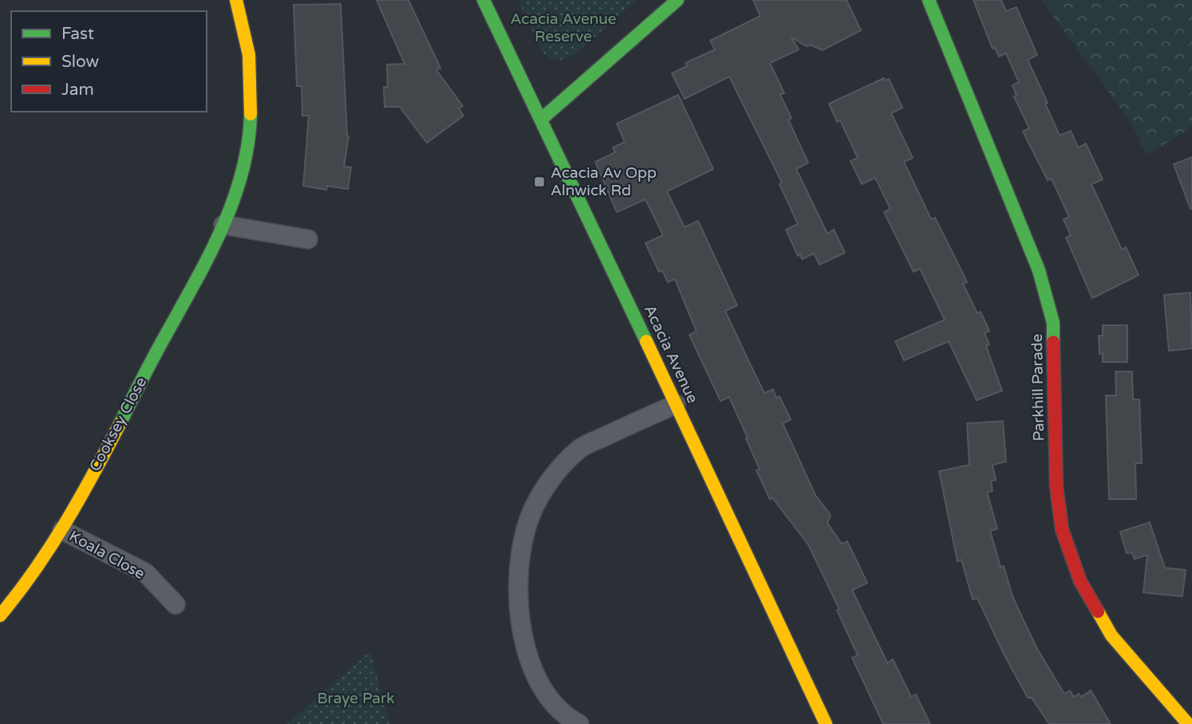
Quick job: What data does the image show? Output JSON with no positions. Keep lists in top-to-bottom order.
{
  "streets": {
    "street": [
      "Acacia Avenue",
      "Parkhill Parade",
      "Cooksey Close",
      "Koala Close"
    ]
  },
  "crossings": [
    ["Cooksey Close", "Koala Close"]
  ],
  "parks": ["Acacia Avenue Reserve", "Braye Park"],
  "places": {
    "transit": ["Acacia Av Opp Alnwick Rd"]
  },
  "legend": ["Fast", "Slow", "Jam"]
}
